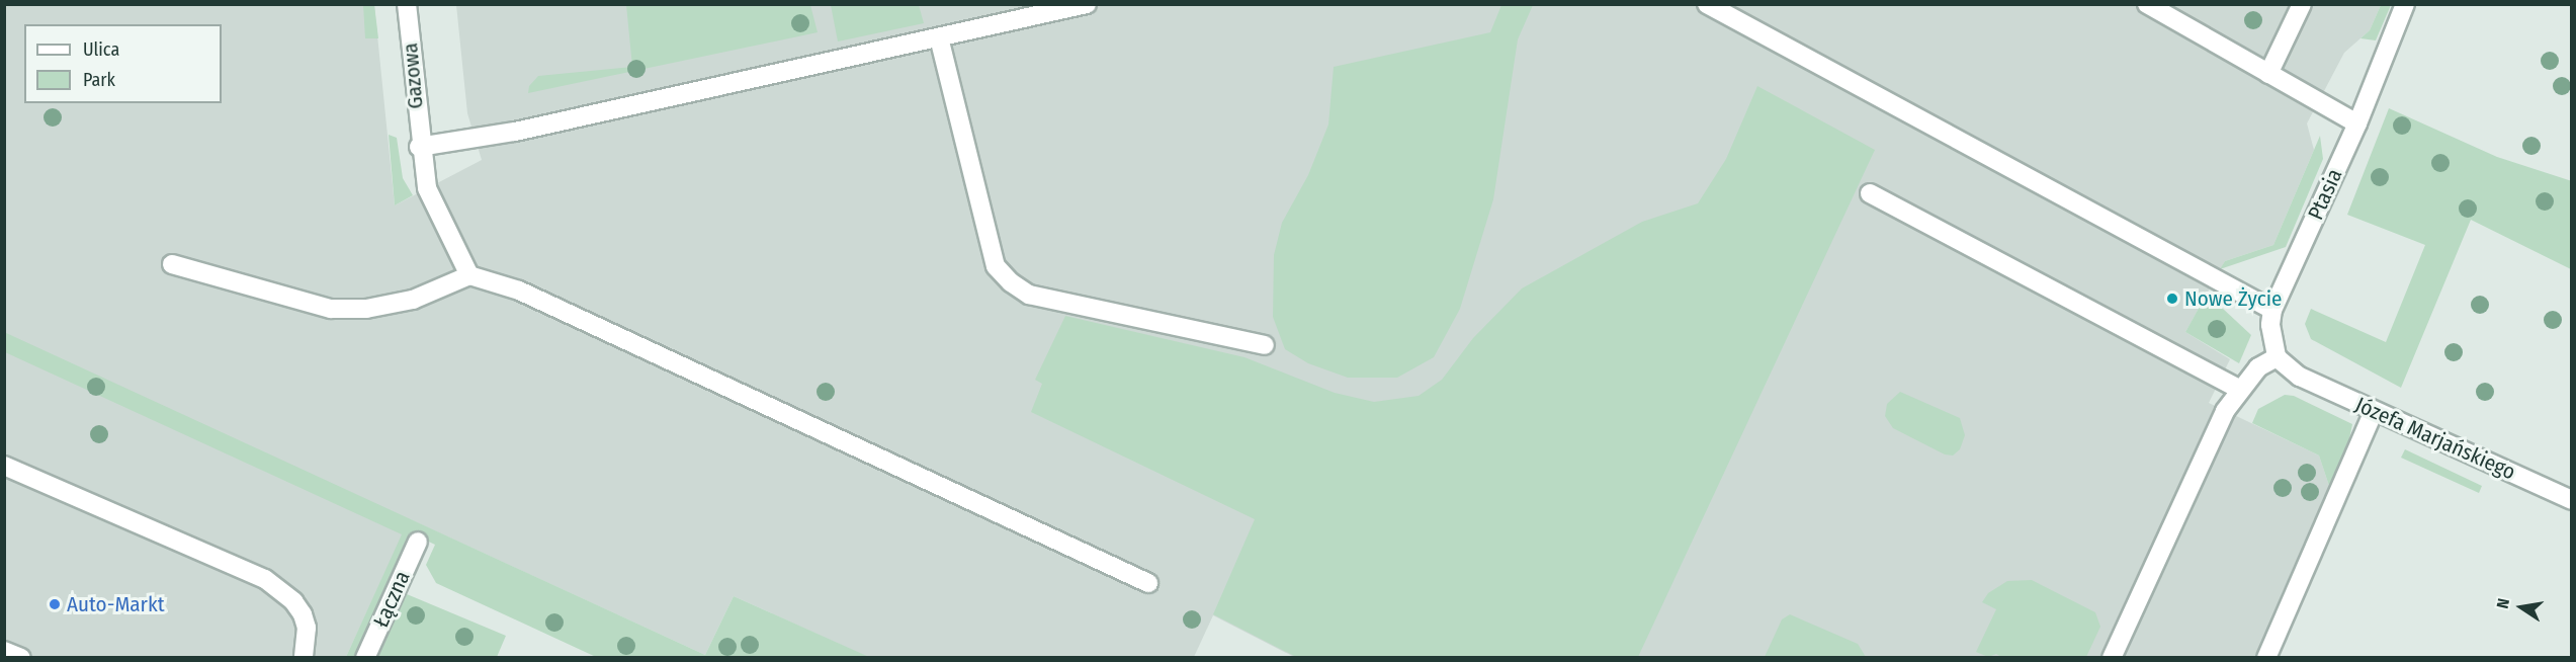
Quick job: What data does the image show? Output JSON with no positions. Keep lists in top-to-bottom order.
{
  "streets": {
    "street": [
      "Gazowa",
      "Ptasia",
      "Józefa Marjańskiego",
      "Łączna"
    ]
  },
  "crossings": [
    ["Ptasia", "Józefa Marjańskiego"]
  ],
  "places": ["Nowe Życie", "Auto-Markt"],
  "legend": ["Ulica", "Park"],
  "north": "left"
}
